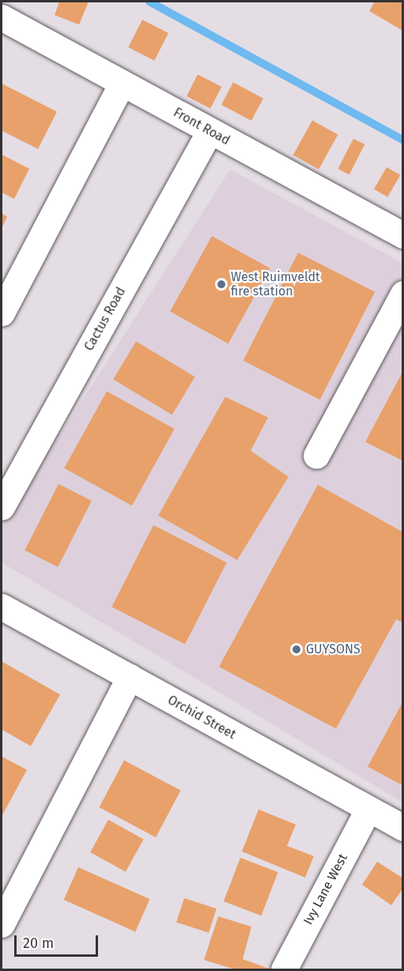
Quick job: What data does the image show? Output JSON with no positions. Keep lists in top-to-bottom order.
{
  "streets": {
    "street": [
      "Front Road",
      "Cactus Road",
      "Orchid Street",
      "Ivy Lane West"
    ]
  },
  "crossings": [
    ["Front Road", "Cactus Road"],
    ["Orchid Street", "Ivy Lane West"]
  ],
  "places": ["West Ruimveldt fire station", "GUYSONS"],
  "scale_bar": "20 m"
}
